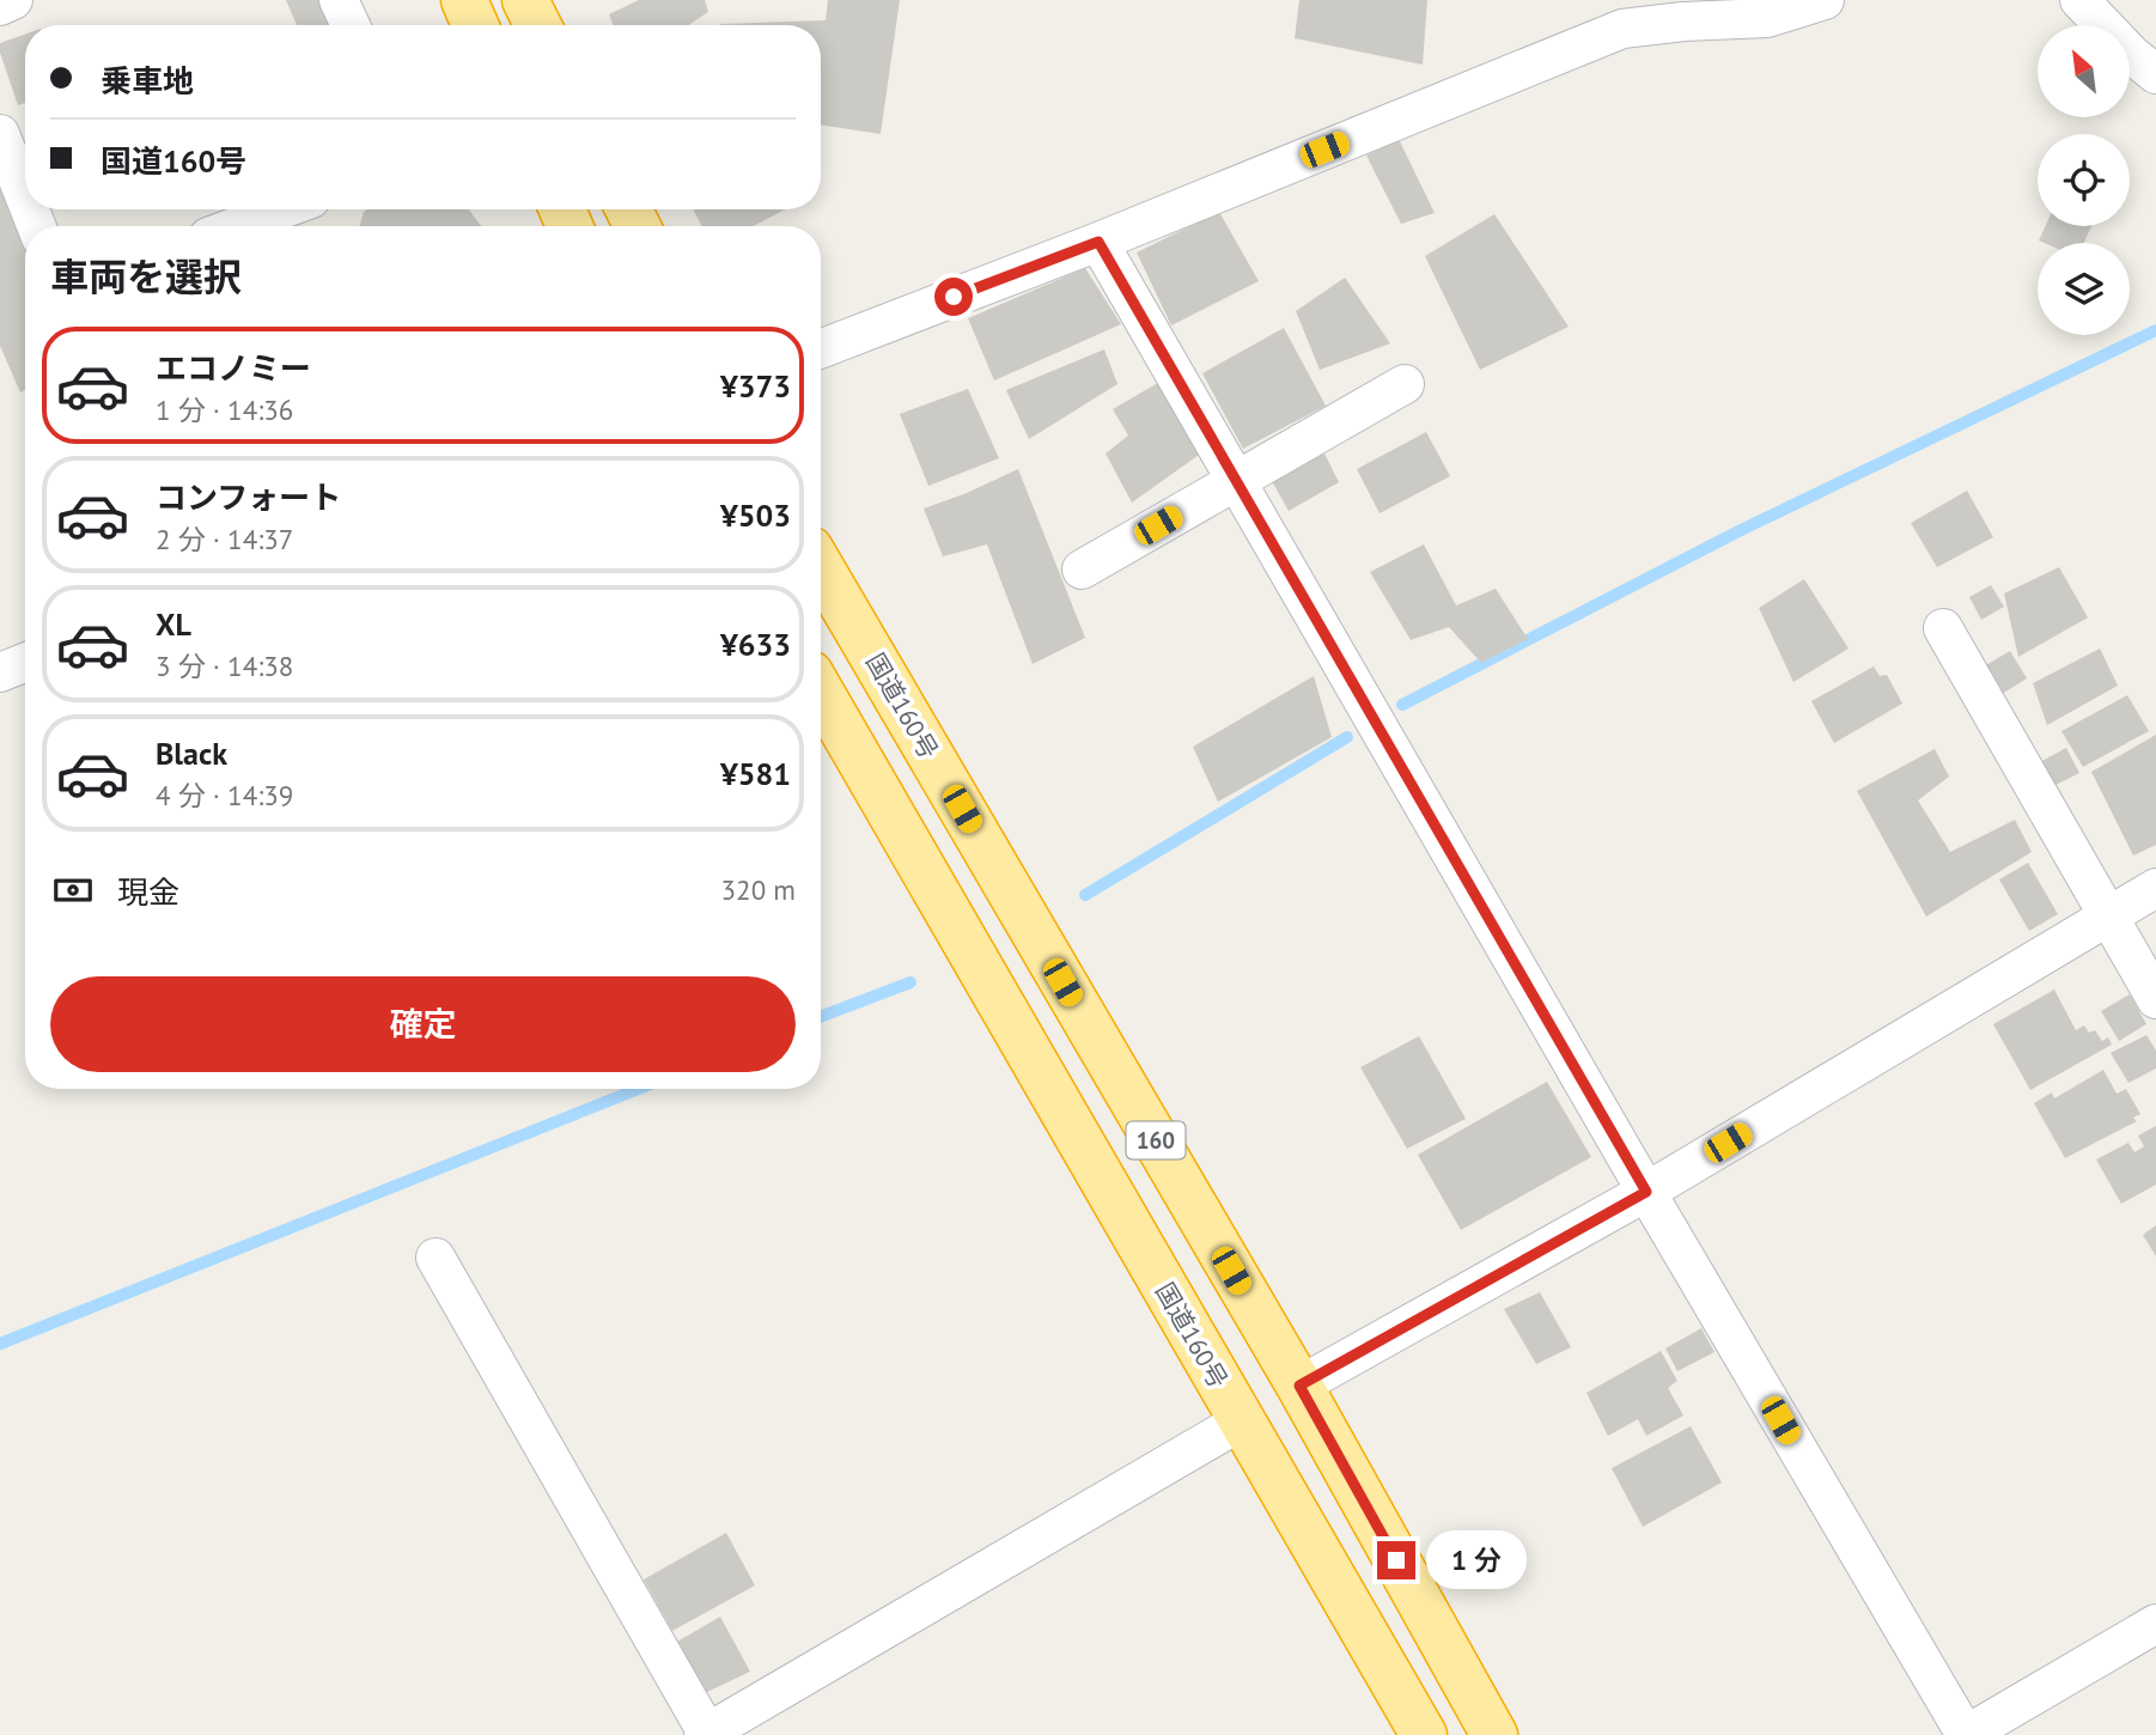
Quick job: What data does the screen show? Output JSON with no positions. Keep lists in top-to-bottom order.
{
  "streets": {
    "highway": ["国道160号", "160"]
  },
  "north": "top left",
  "page": {
    "banner": ["乗車地", "国道160号"],
    "heading": "車両を選択",
    "list": [
      {
        "name": "エコノミー",
        "note": "1 分 · 14:36",
        "value": "¥373"
      },
      {
        "name": "コンフォート",
        "note": "2 分 · 14:37",
        "value": "¥503"
      },
      {
        "name": "XL",
        "note": "3 分 · 14:38",
        "value": "¥633"
      },
      {
        "name": "Black",
        "note": "4 分 · 14:39",
        "value": "¥581"
      }
    ],
    "pay": ["現金", "320 m"],
    "buttons": "確定",
    "bubble": "1 分"
  }
}
